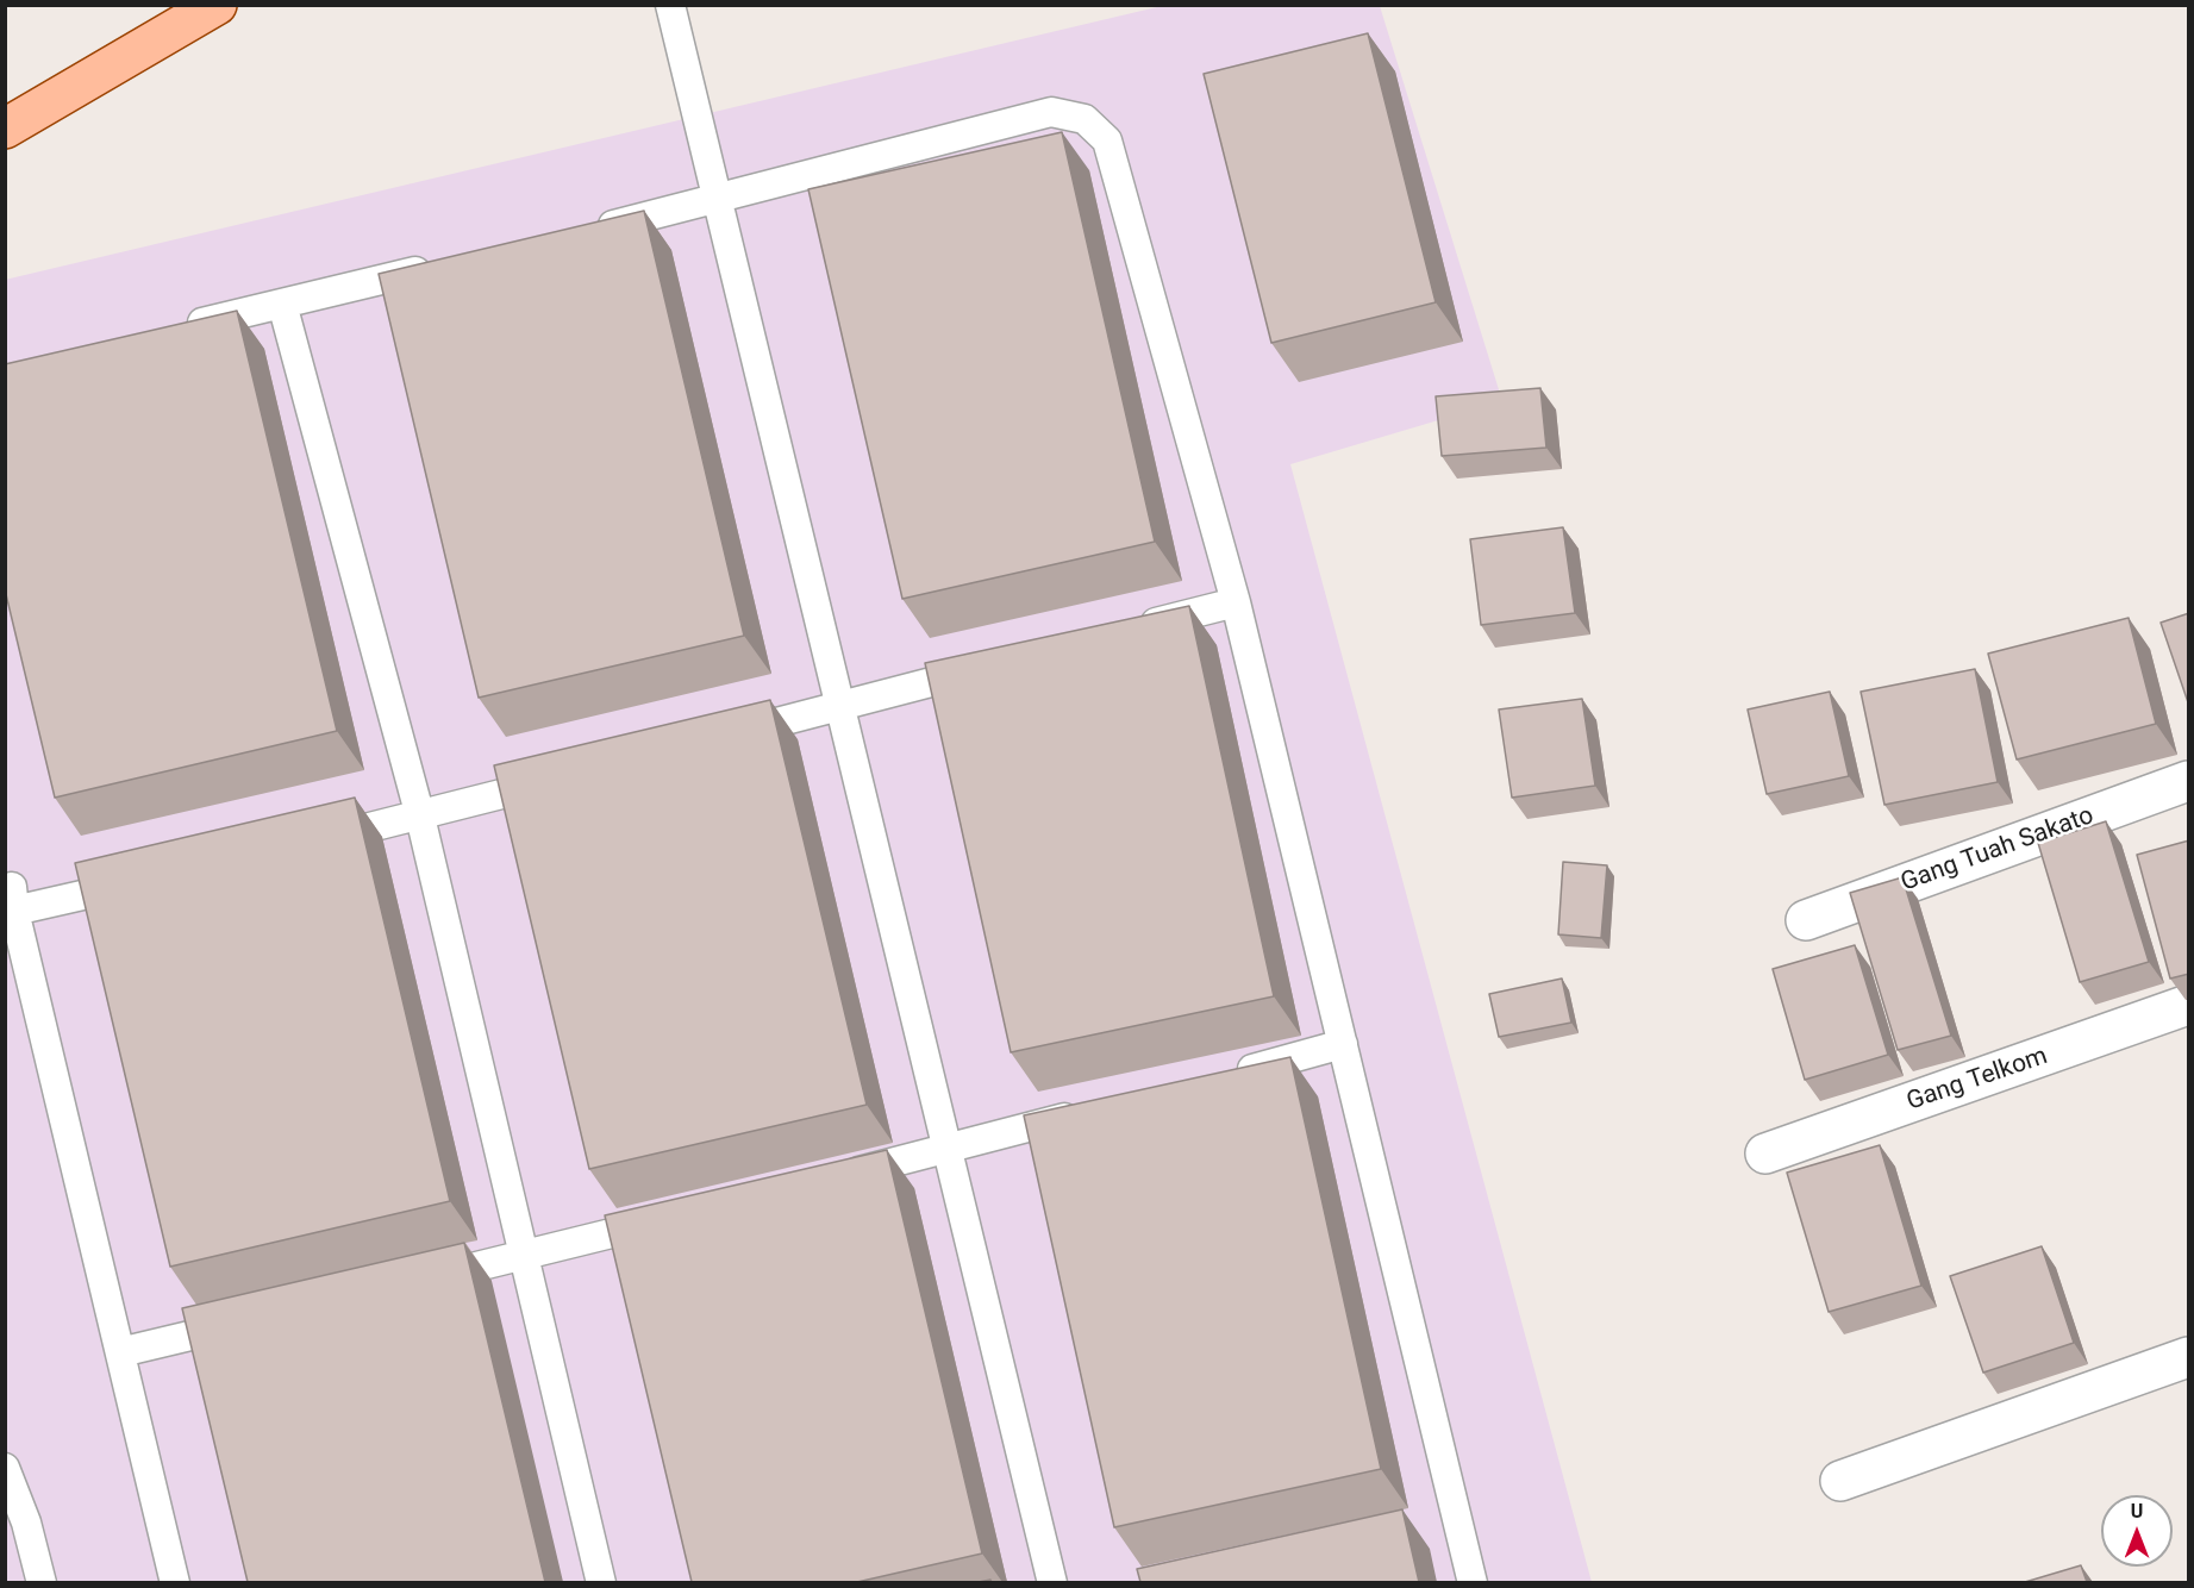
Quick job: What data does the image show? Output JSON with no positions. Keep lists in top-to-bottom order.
{
  "streets": {
    "street": ["Gang Tuah Sakato", "Gang Telkom"]
  },
  "north": "top"
}
